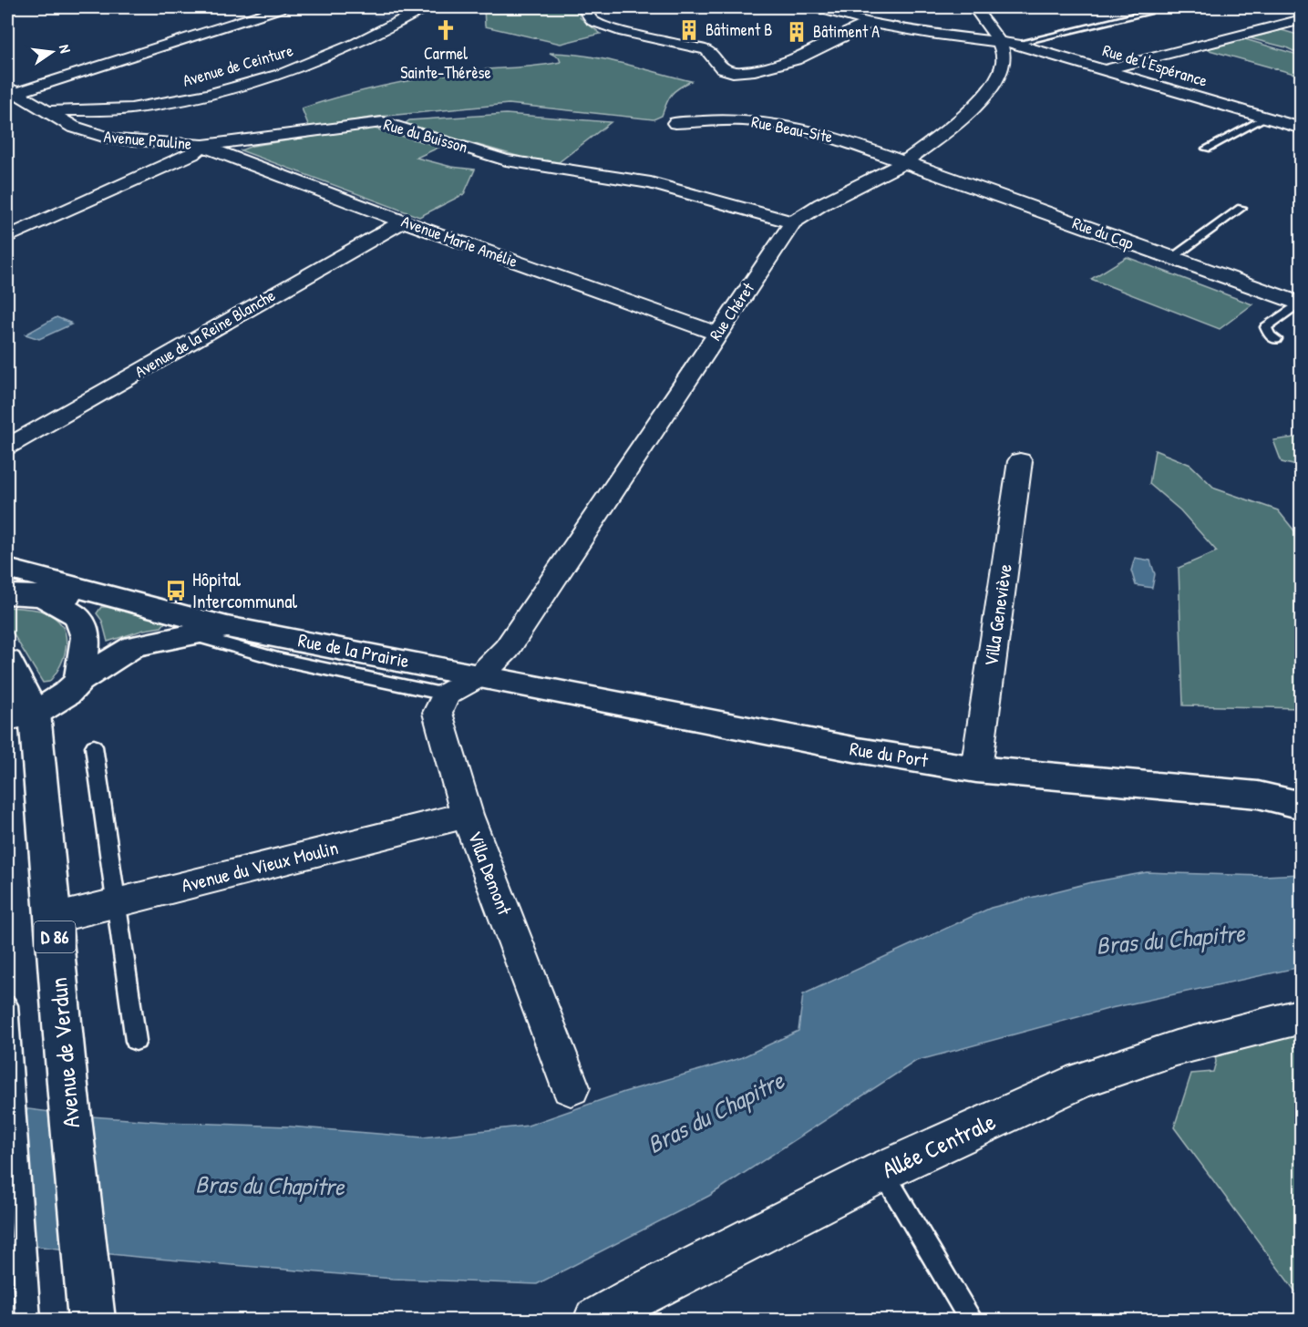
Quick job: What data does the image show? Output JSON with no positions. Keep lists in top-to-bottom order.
{
  "streets": {
    "street": [
      "Avenue de Ceinture",
      "Rue de l'Espérance",
      "Rue Beau-Site",
      "Rue du Buisson",
      "Avenue Pauline",
      "Rue du Cap",
      "Avenue Marie Amélie",
      "Rue Chéret",
      "Avenue de la Reine Blanche",
      "Villa Geneviève",
      "Rue de la Prairie",
      "Rue du Port",
      "Avenue du Vieux Moulin",
      "Villa Demont",
      "D 86",
      "Avenue de Verdun",
      "Allée Centrale"
    ]
  },
  "crossings": [
    ["Avenue de Ceinture", "Avenue Pauline"],
    ["Rue de l'Espérance", "Rue Chéret"],
    ["Rue Beau-Site", "Rue du Cap"],
    ["Rue Beau-Site", "Rue Chéret"],
    ["Rue du Buisson", "Avenue Pauline"],
    ["Rue du Buisson", "Avenue Marie Amélie"],
    ["Rue du Buisson", "Rue Chéret"],
    ["Avenue Pauline", "Avenue Marie Amélie"],
    ["Rue du Cap", "Rue Chéret"],
    ["Avenue Marie Amélie", "Rue Chéret"],
    ["Avenue Marie Amélie", "Avenue de la Reine Blanche"],
    ["Rue Chéret", "Rue de la Prairie"],
    ["Rue Chéret", "Rue du Port"],
    ["Villa Geneviève", "Rue du Port"],
    ["Rue de la Prairie", "Rue du Port"],
    ["Avenue du Vieux Moulin", "Villa Demont"],
    ["Avenue du Vieux Moulin", "Avenue de Verdun"]
  ],
  "water": ["Bras du Chapitre"],
  "places": {
    "church": ["Carmel Sainte-Thérèse"],
    "building": ["Bâtiment B", "Bâtiment A"],
    "bus stop": ["Hôpital Intercommunal"]
  },
  "north": "right"
}
